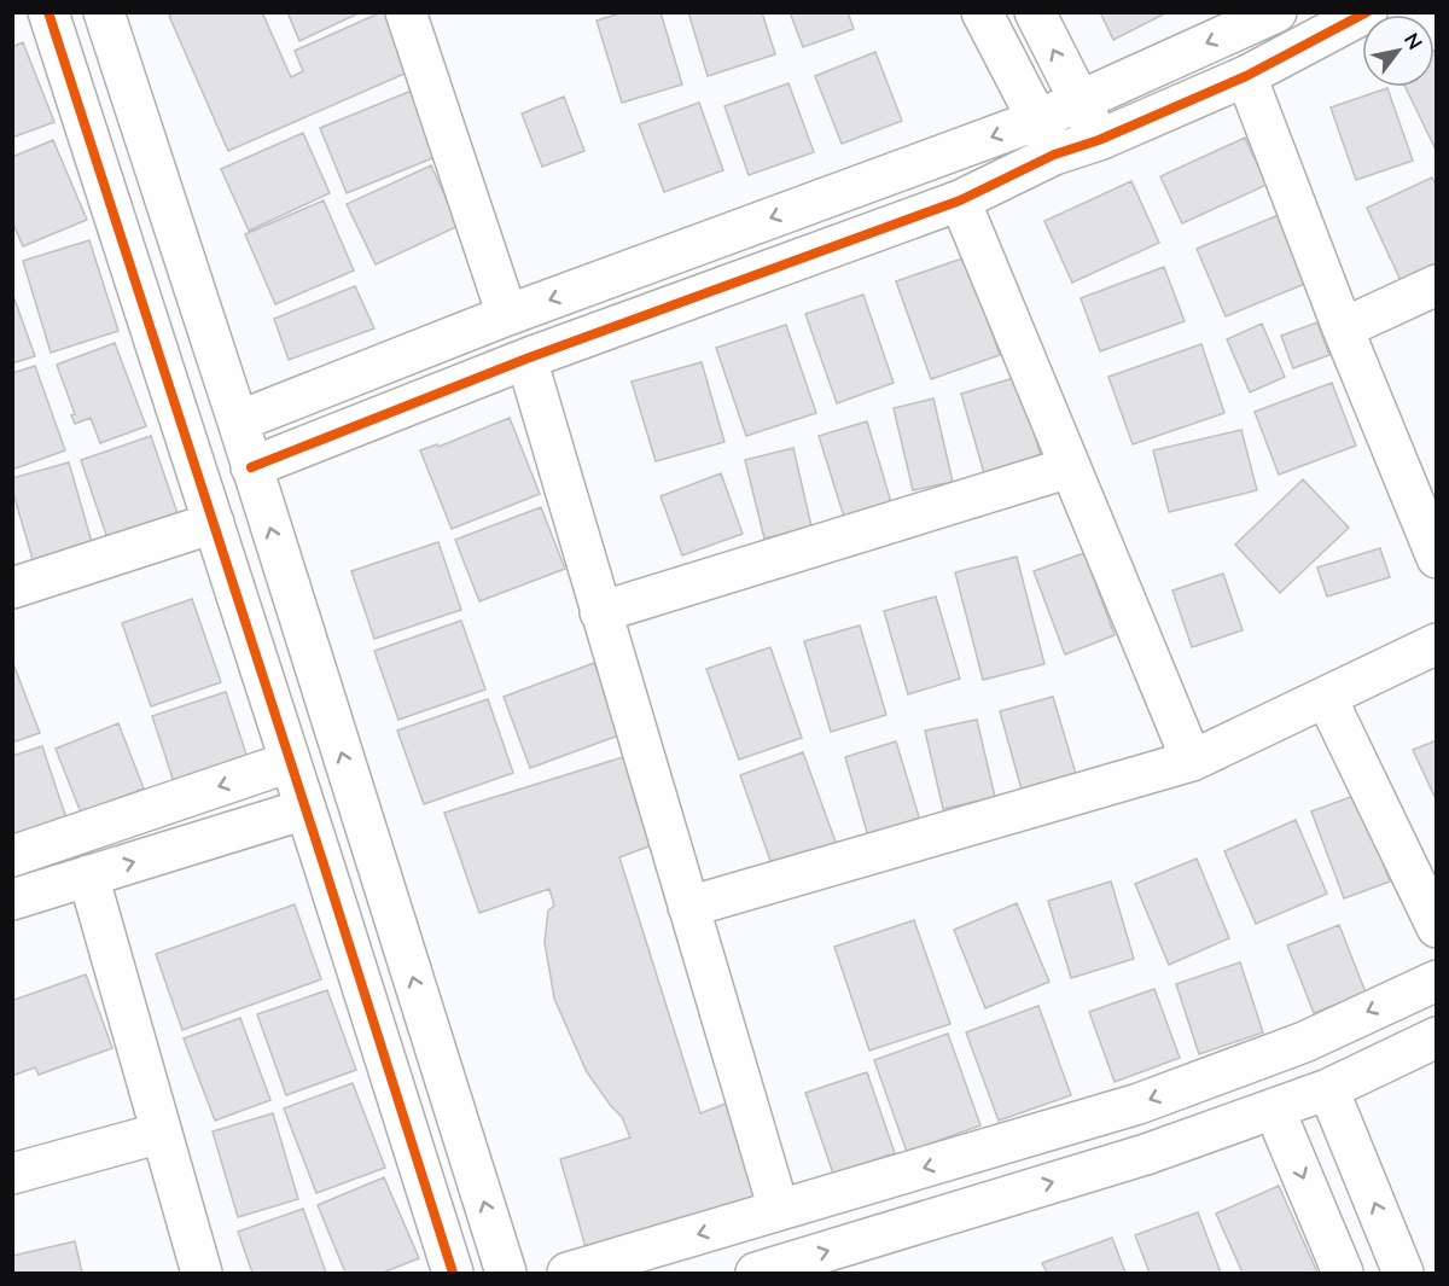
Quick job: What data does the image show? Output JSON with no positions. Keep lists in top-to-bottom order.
{
  "north": "top right"
}
